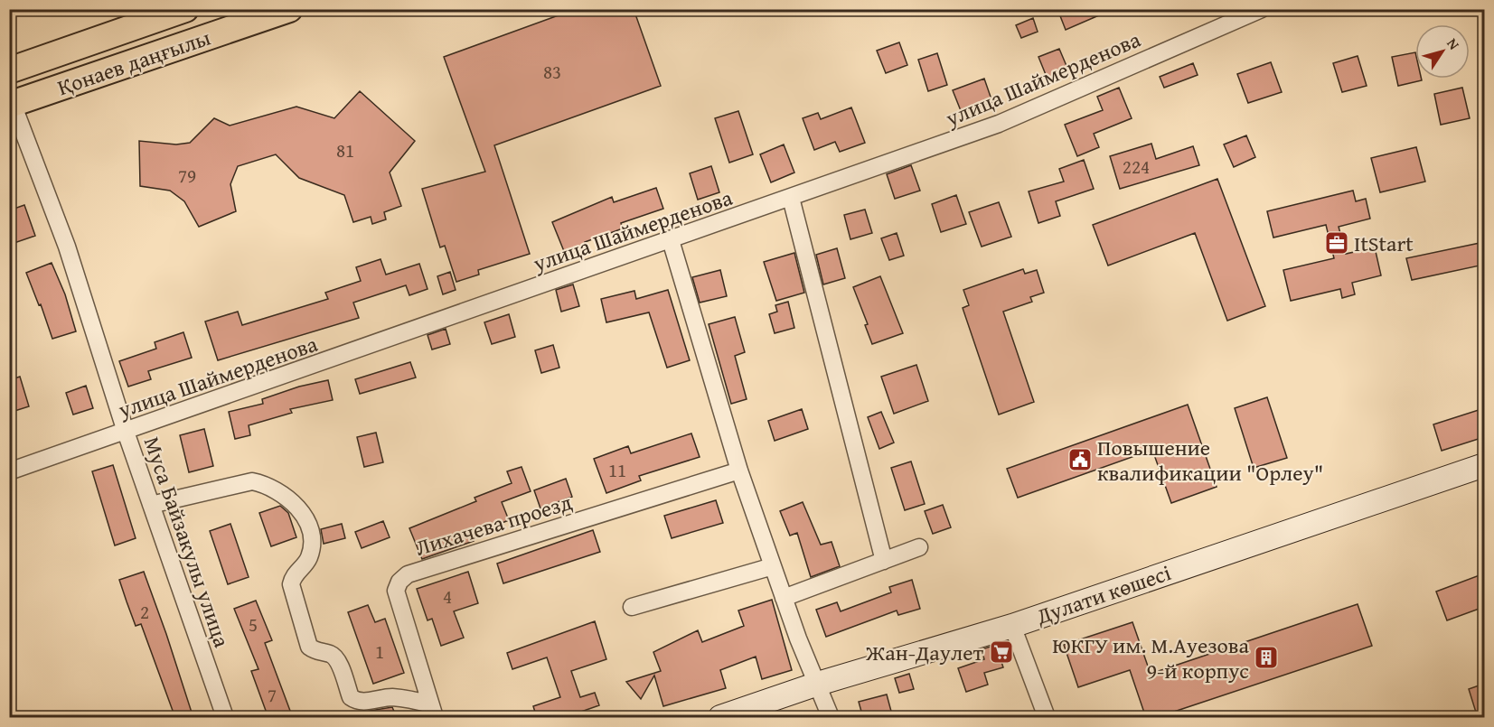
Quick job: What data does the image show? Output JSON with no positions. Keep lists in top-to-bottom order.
{
  "streets": {
    "main road": ["Қонаев даңғылы", "Дулати көшесі"],
    "street": ["улица Шаймерденова", "Лихачева проезд", "Муса Байзакулы улица"]
  },
  "crossings": [
    ["Қонаев даңғылы", "Муса Байзакулы улица"],
    ["улица Шаймерденова", "Муса Байзакулы улица"]
  ],
  "places": {
    "office": ["ItStart"],
    "public building": ["Повышение квалификации \"Орлеу\""],
    "supermarket": ["Жан-Даулет"],
    "building": ["ЮКГУ им. М.Ауезова 9-й корпус"]
  },
  "house_numbers": [
    "83",
    "81",
    "224",
    "79",
    "11",
    "4",
    "2",
    "5",
    "1",
    "7"
  ],
  "north": "top right"
}
